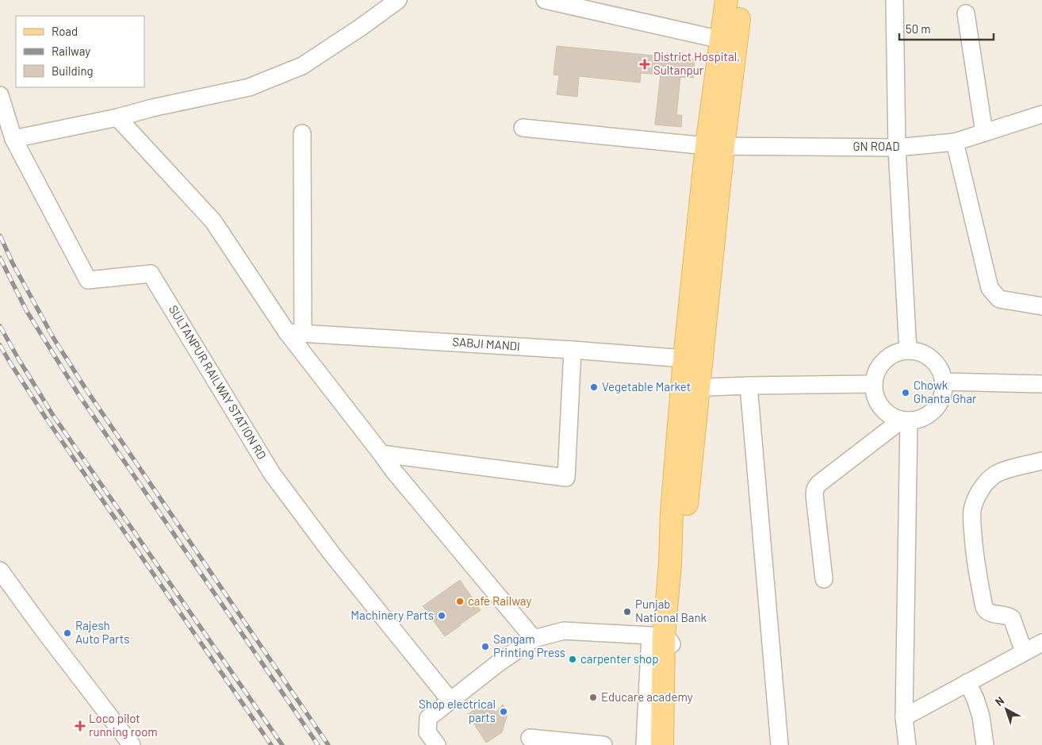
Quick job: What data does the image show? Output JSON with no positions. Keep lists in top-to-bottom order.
{
  "streets": {
    "street": ["GN ROAD", "SABJI MANDI", "SULTANPUR RAILWAY STATION RD"]
  },
  "places": {
    "health": ["District Hospital, Sultanpur", "Loco pilot running room"],
    "other": [
      "Vegetable Market",
      "Chowk Ghanta Ghar",
      "cafe Railway",
      "Punjab National Bank",
      "Machinery Parts",
      "Rajesh Auto Parts",
      "Sangam Printing Press",
      "carpenter shop",
      "Educare academy",
      "Shop electrical parts"
    ]
  },
  "legend": ["Road", "Railway", "Building"],
  "scale_bar": "50 m",
  "north": "top left"
}
